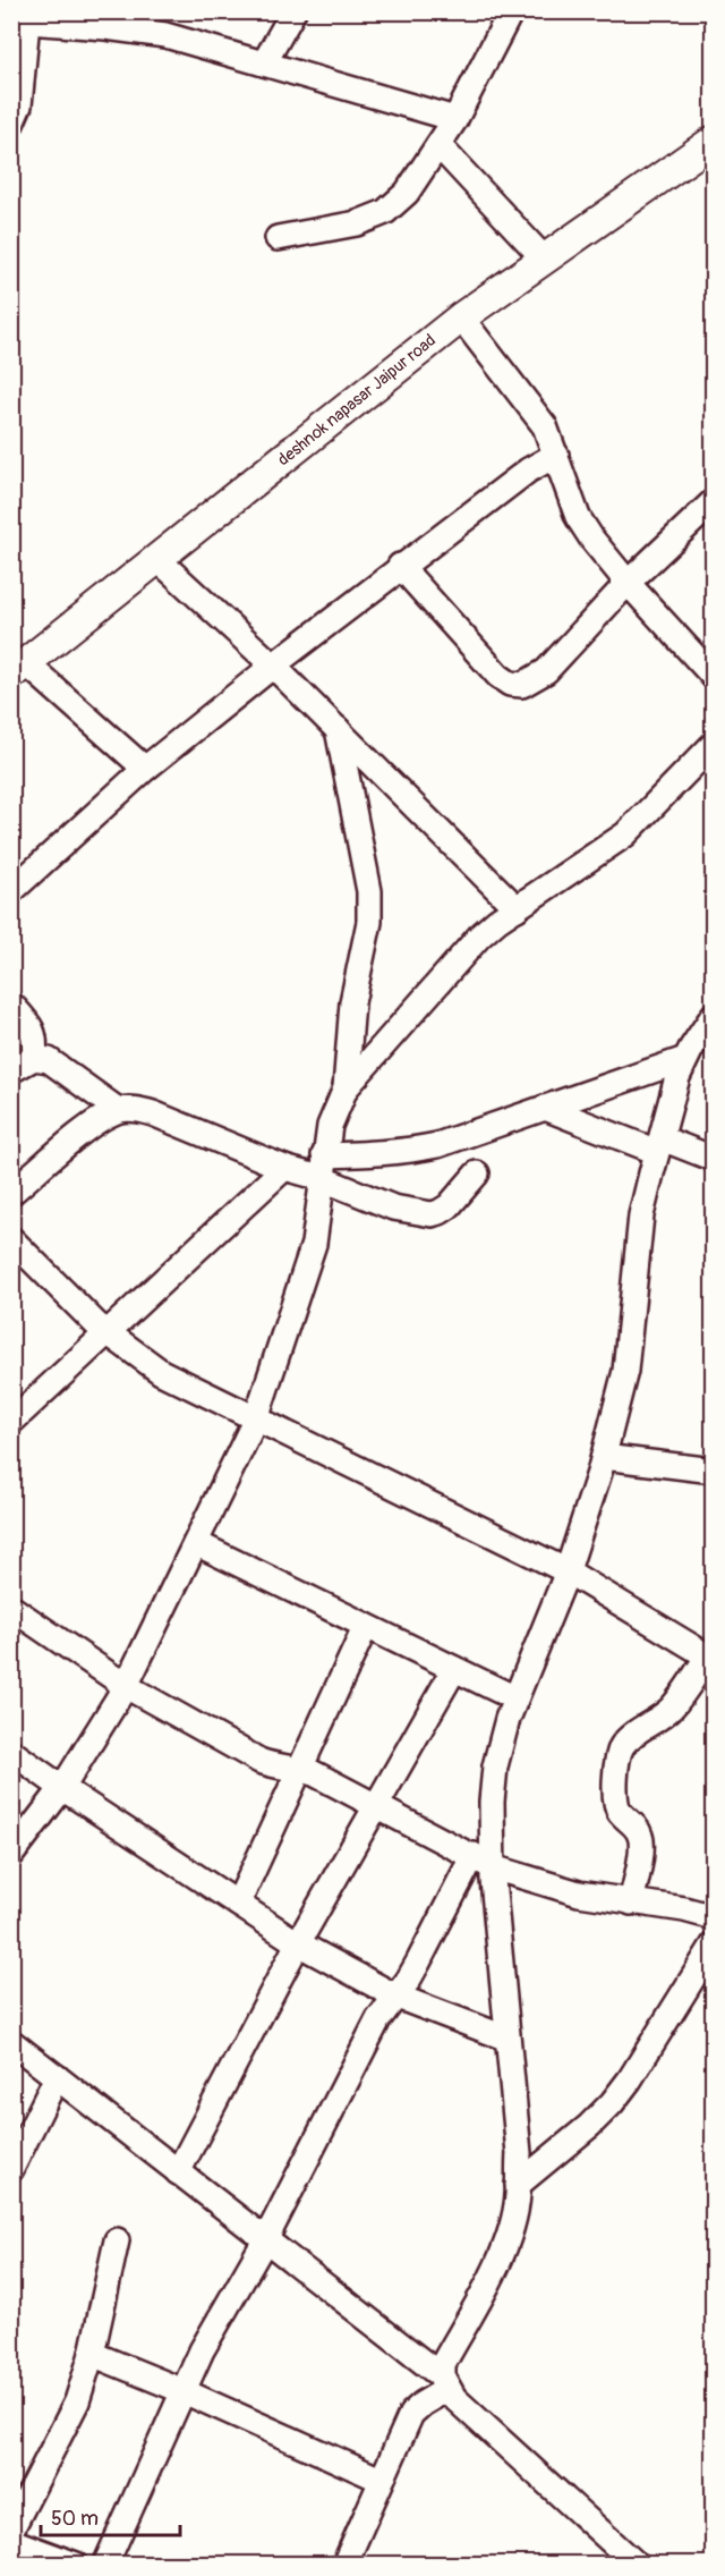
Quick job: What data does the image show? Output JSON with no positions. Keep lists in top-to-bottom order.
{
  "streets": {
    "main road": ["deshnok napasar Jaipur road"]
  },
  "scale_bar": "50 m"
}
